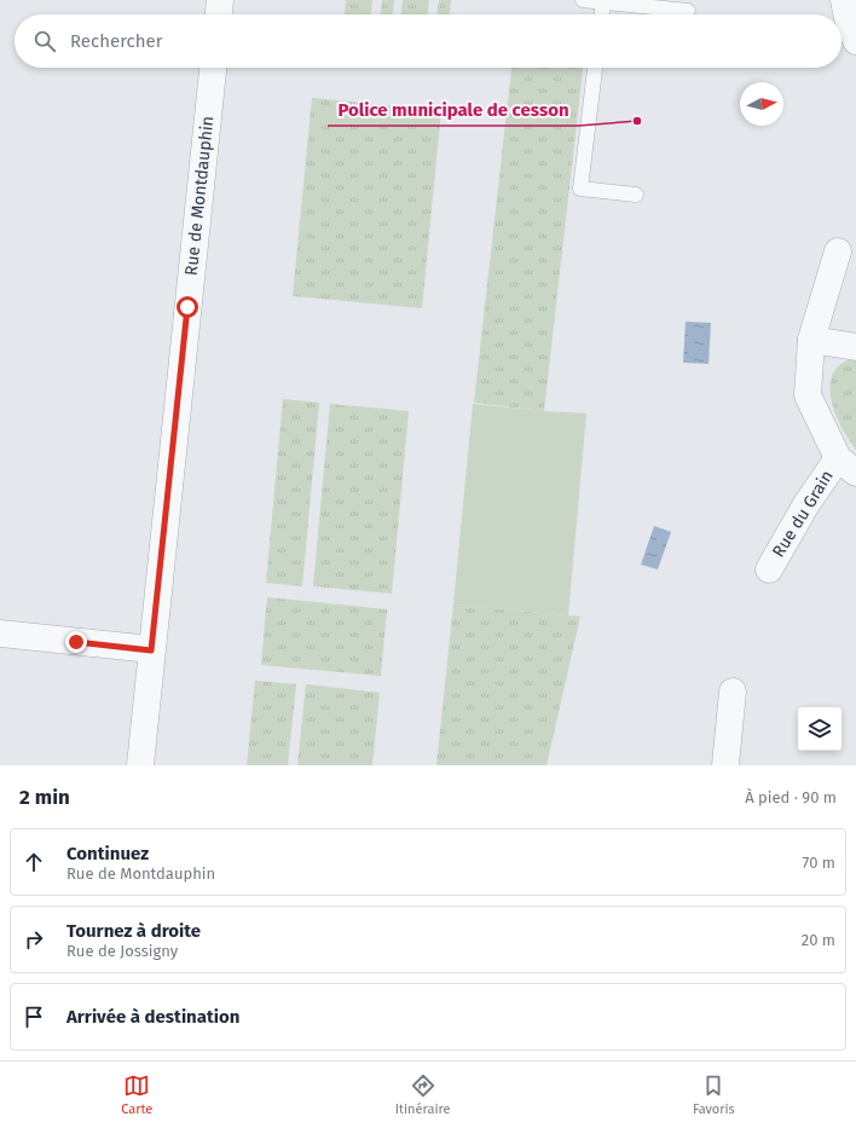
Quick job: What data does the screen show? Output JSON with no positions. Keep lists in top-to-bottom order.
{
  "streets": {
    "street": ["Rue de Montdauphin", "Rue du Grain"]
  },
  "places": ["Police municipale de cesson"],
  "north": "right",
  "page": {
    "search": "Rechercher",
    "heading": ["2 min", "À pied · 90 m"],
    "list": [
      ["Continuez", "Rue de Montdauphin", "70 m"],
      ["Tournez à droite", "Rue de Jossigny", "20 m"],
      "Arrivée à destination"
    ],
    "nav": ["Carte", "Itinéraire", "Favoris"]
  }
}
